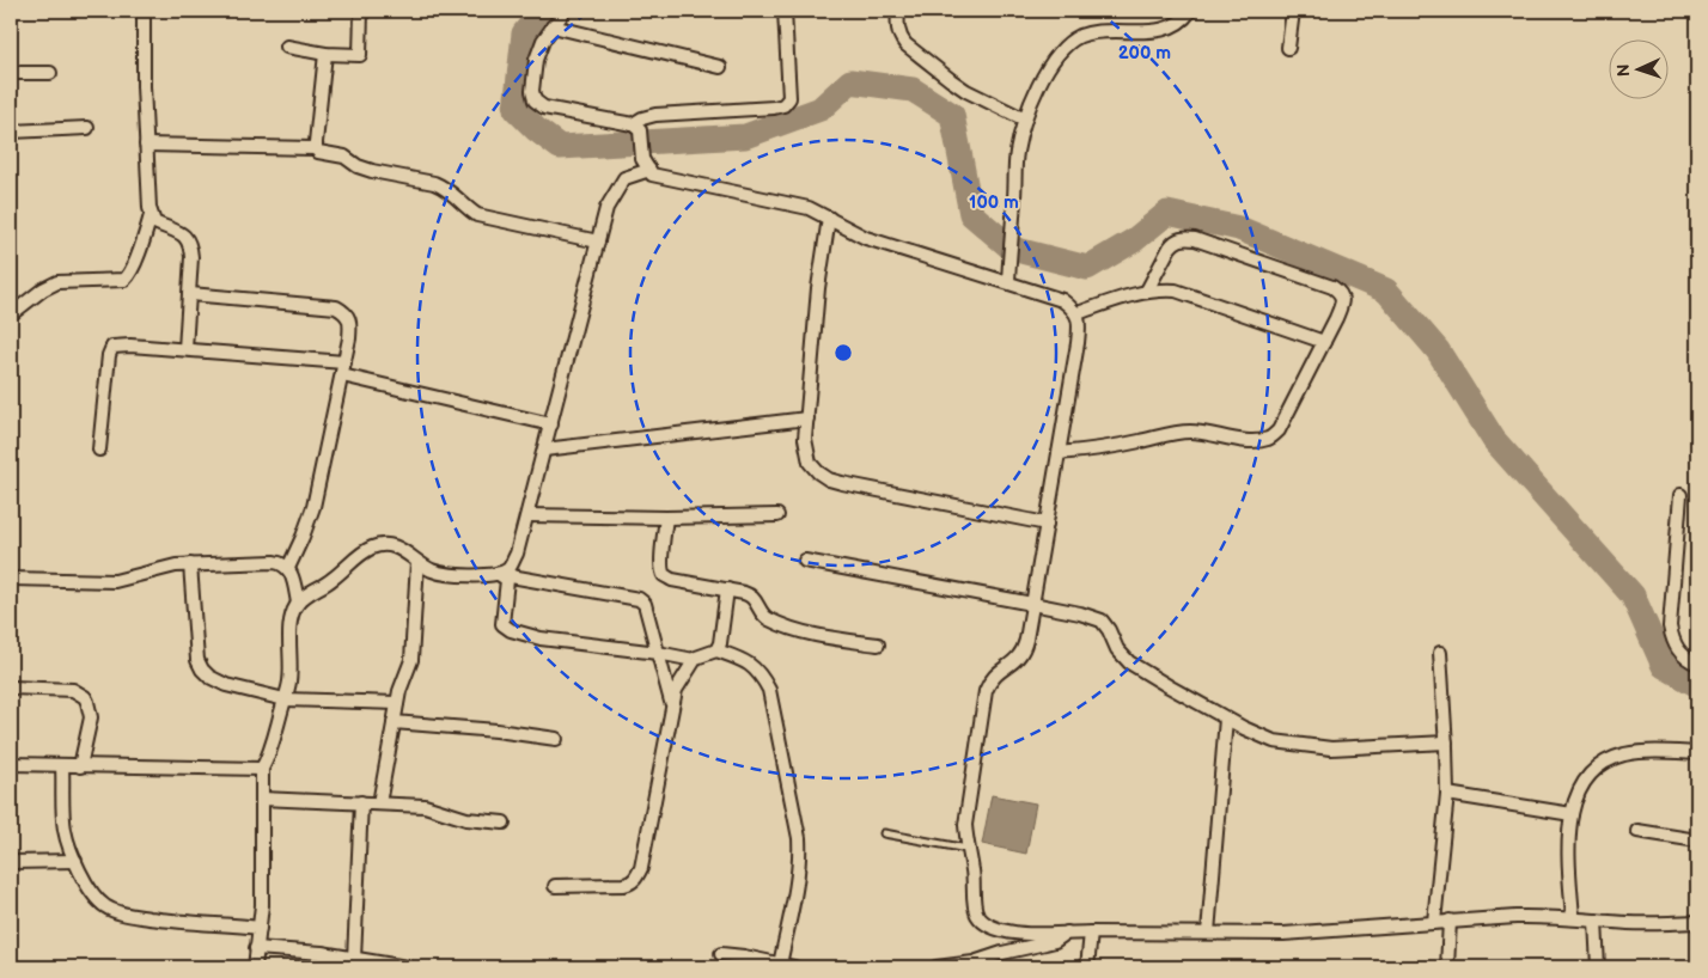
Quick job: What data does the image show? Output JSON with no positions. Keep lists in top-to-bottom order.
{
  "north": "left",
  "rings": ["200 m", "100 m"]
}
